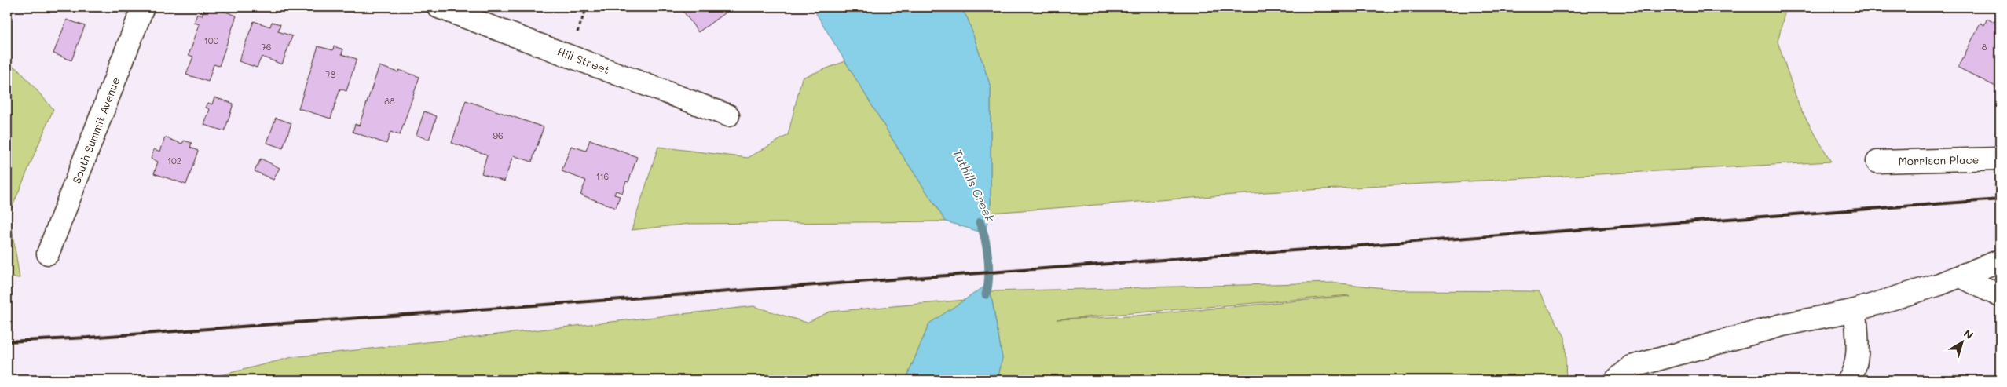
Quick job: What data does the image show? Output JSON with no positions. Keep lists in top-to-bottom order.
{
  "streets": {
    "street": ["Hill Street", "South Summit Avenue", "Morrison Place"]
  },
  "water": ["Tuthills Creek"],
  "house_numbers": [
    "100",
    "76",
    "8",
    "78",
    "88",
    "96",
    "102",
    "116"
  ],
  "north": "top right"
}
